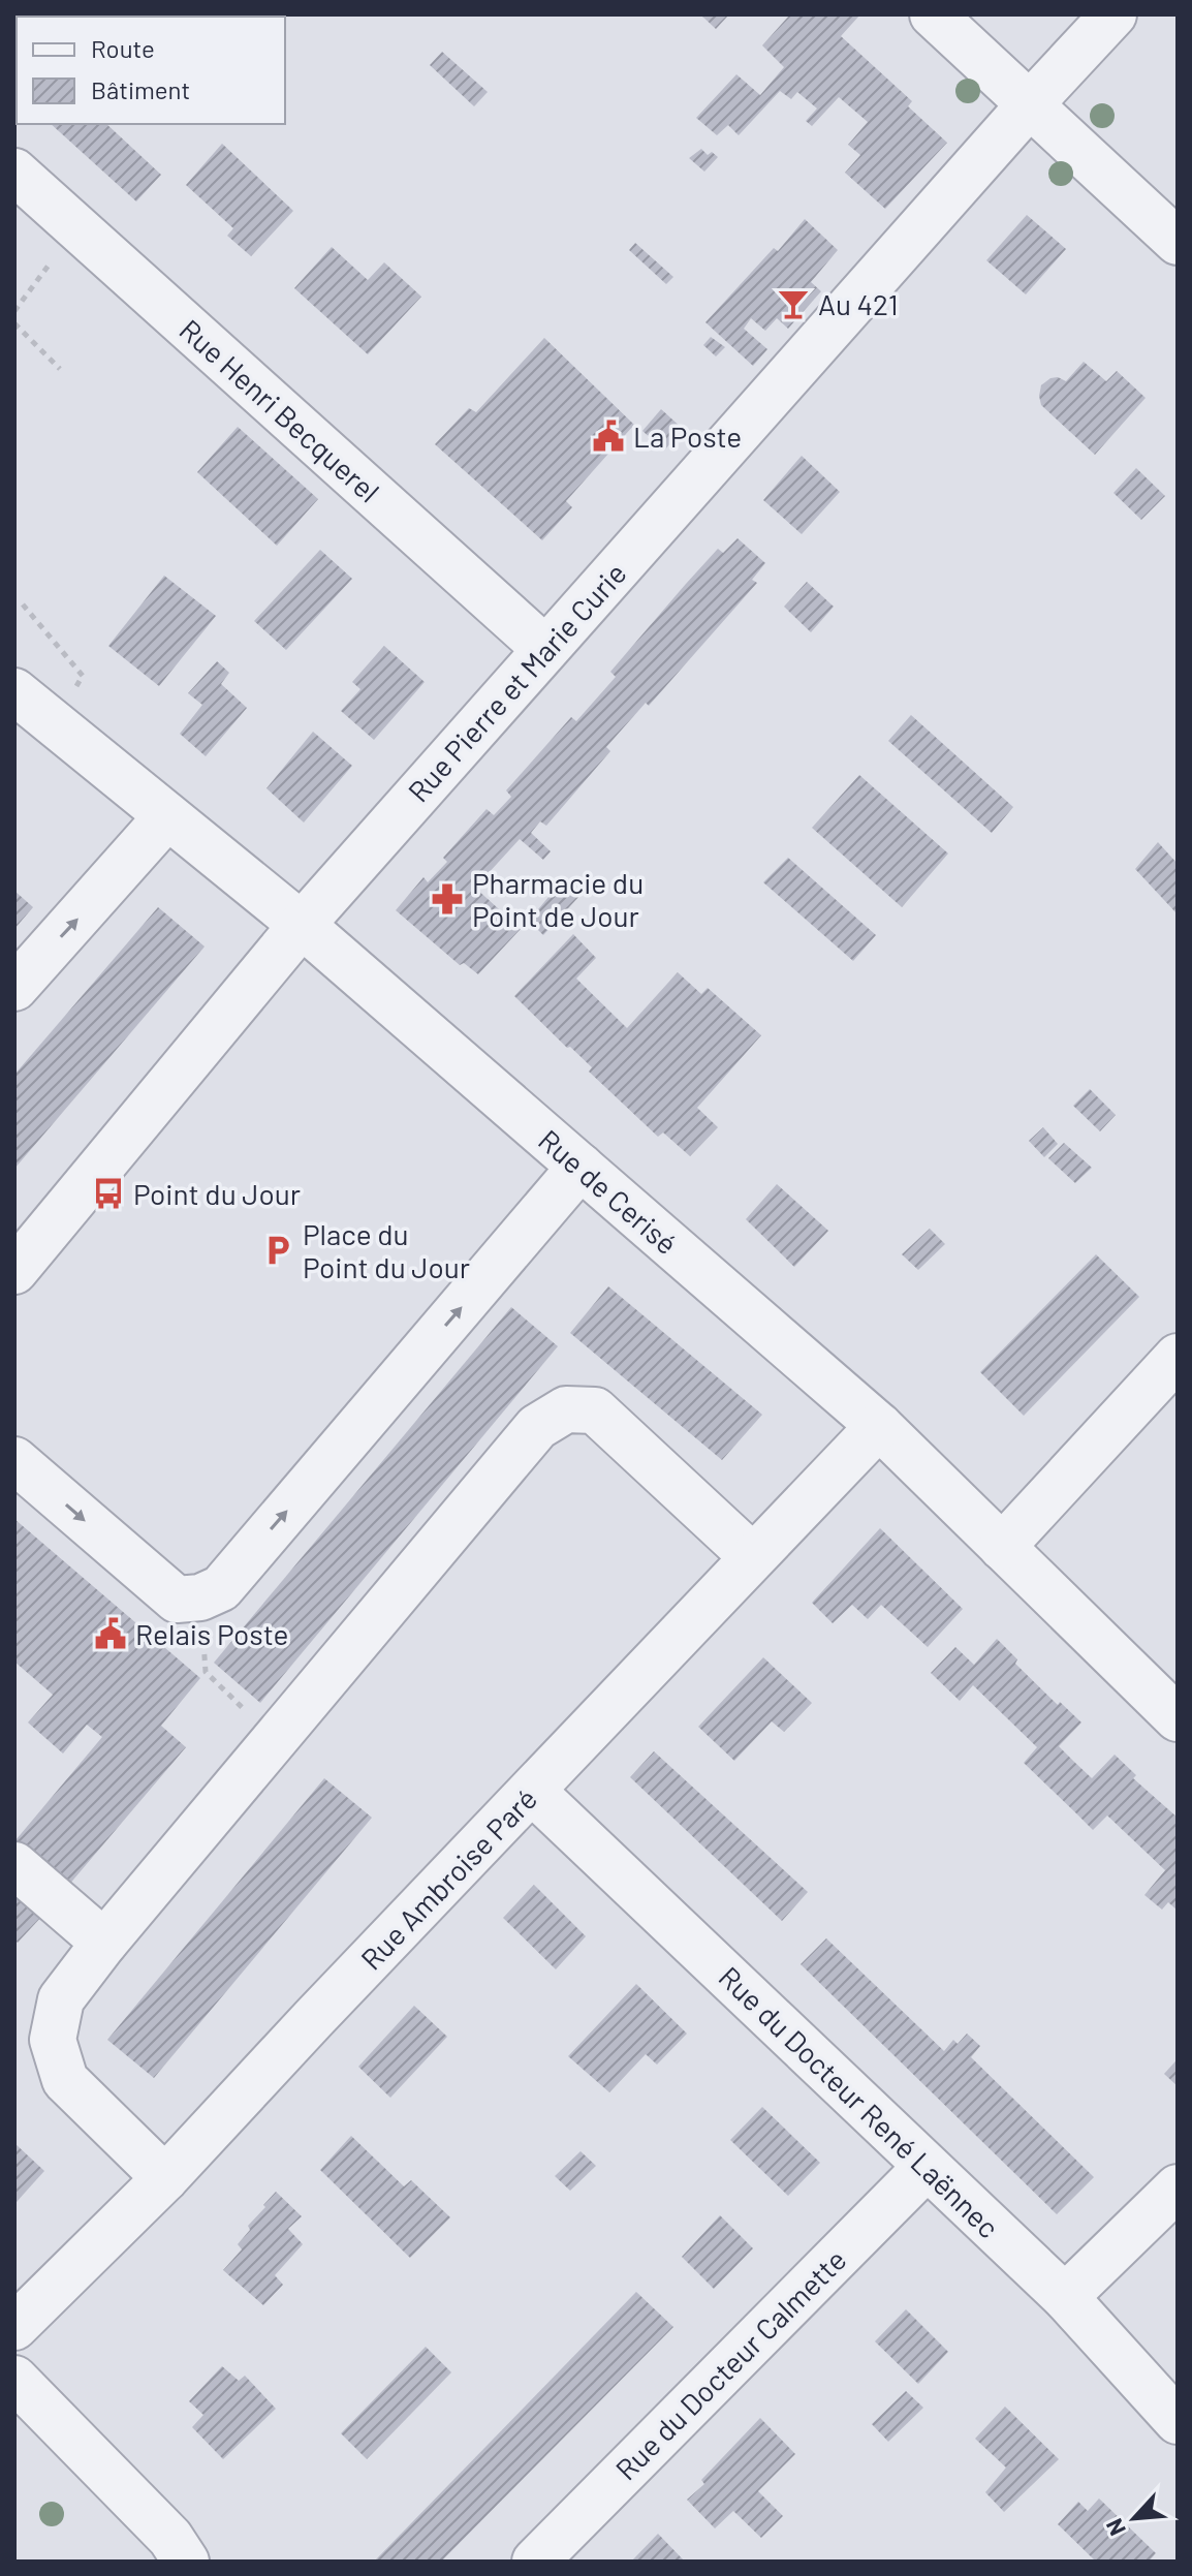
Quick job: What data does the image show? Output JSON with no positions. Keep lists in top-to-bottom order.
{
  "streets": {
    "street": [
      "Rue Henri Becquerel",
      "Rue Pierre et Marie Curie",
      "Rue de Cerisé",
      "Rue Ambroise Paré",
      "Rue du Docteur René Laënnec",
      "Rue du Docteur Calmette"
    ]
  },
  "crossings": [
    ["Rue Henri Becquerel", "Rue Pierre et Marie Curie"],
    ["Rue Pierre et Marie Curie", "Rue de Cerisé"],
    ["Rue de Cerisé", "Rue Ambroise Paré"],
    ["Rue Ambroise Paré", "Rue du Docteur René Laënnec"],
    ["Rue du Docteur René Laënnec", "Rue du Docteur Calmette"]
  ],
  "places": {
    "bar": ["Au 421"],
    "public building": ["La Poste", "Relais Poste"],
    "pharmacy": ["Pharmacie du Point de Jour"],
    "bus stop": ["Point du Jour"],
    "parking": ["Place du Point du Jour"]
  },
  "legend": ["Route", "Bâtiment"],
  "north": "bottom left"
}
